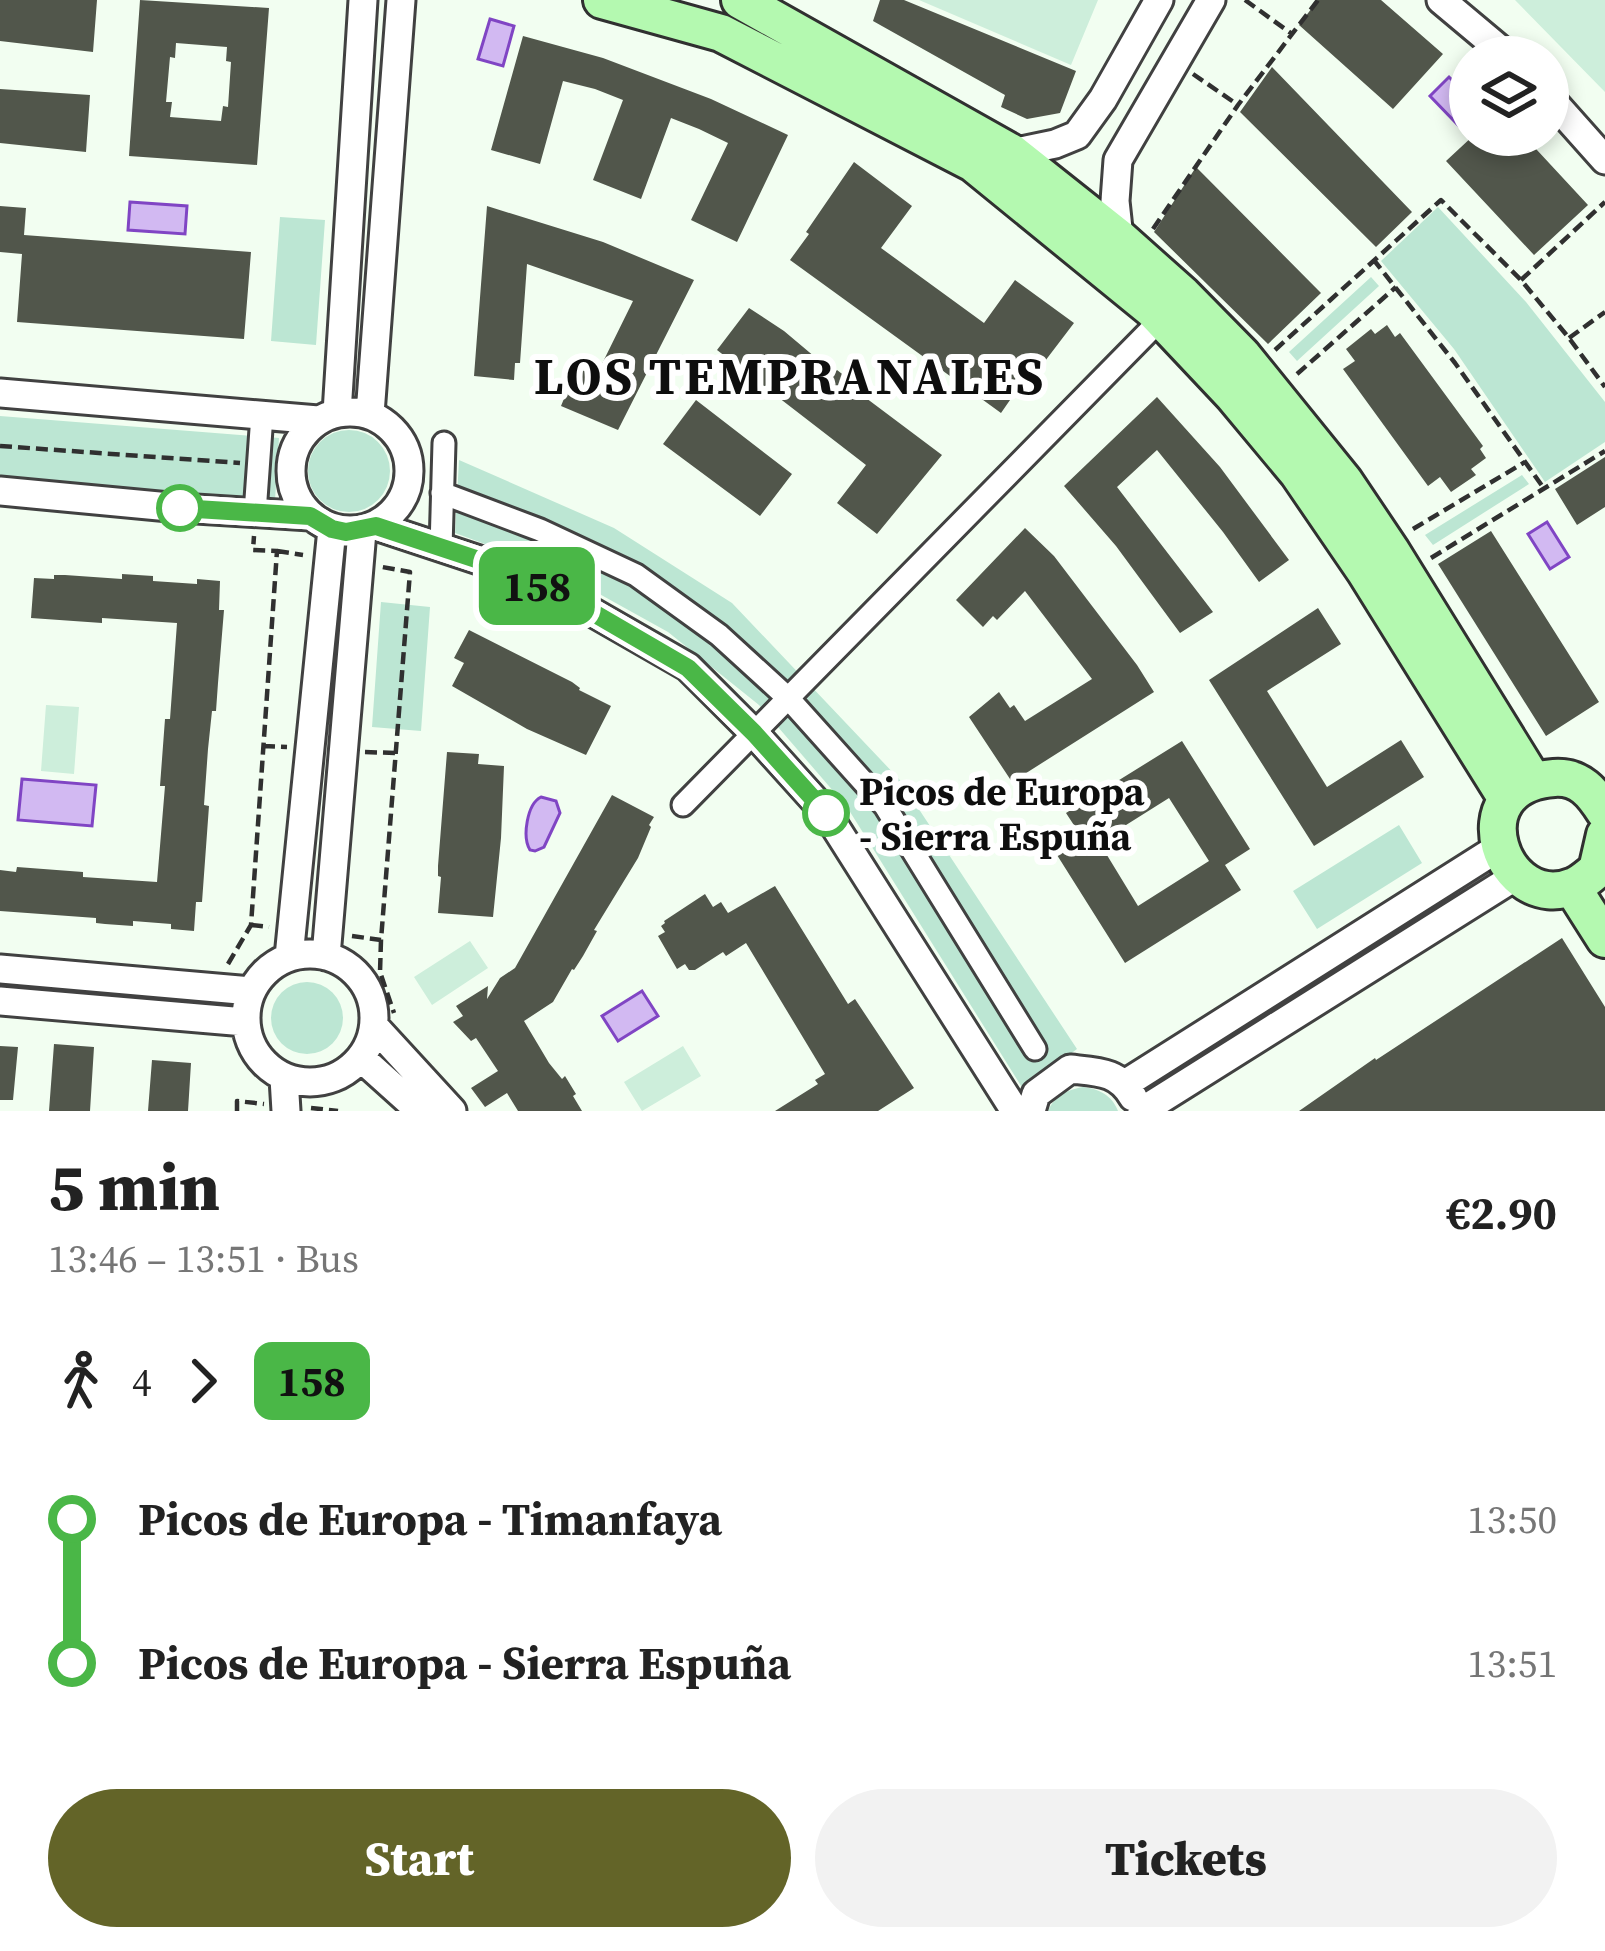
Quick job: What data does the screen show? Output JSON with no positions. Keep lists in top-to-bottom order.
{
  "districts": ["LOS TEMPRANALES"],
  "places": ["Picos de Europa - Sierra Espuña"],
  "lines": ["bus line 158"],
  "page": {
    "on_map": "158",
    "heading": ["5 min", "13:46 – 13:51 · Bus", "€2.90"],
    "legs": ["4", "158"],
    "list": [
      {
        "name": "Picos de Europa - Timanfaya",
        "value": "13:50"
      },
      {
        "name": "Picos de Europa - Sierra Espuña",
        "value": "13:51"
      }
    ],
    "buttons": ["Start", "Tickets"]
  }
}
